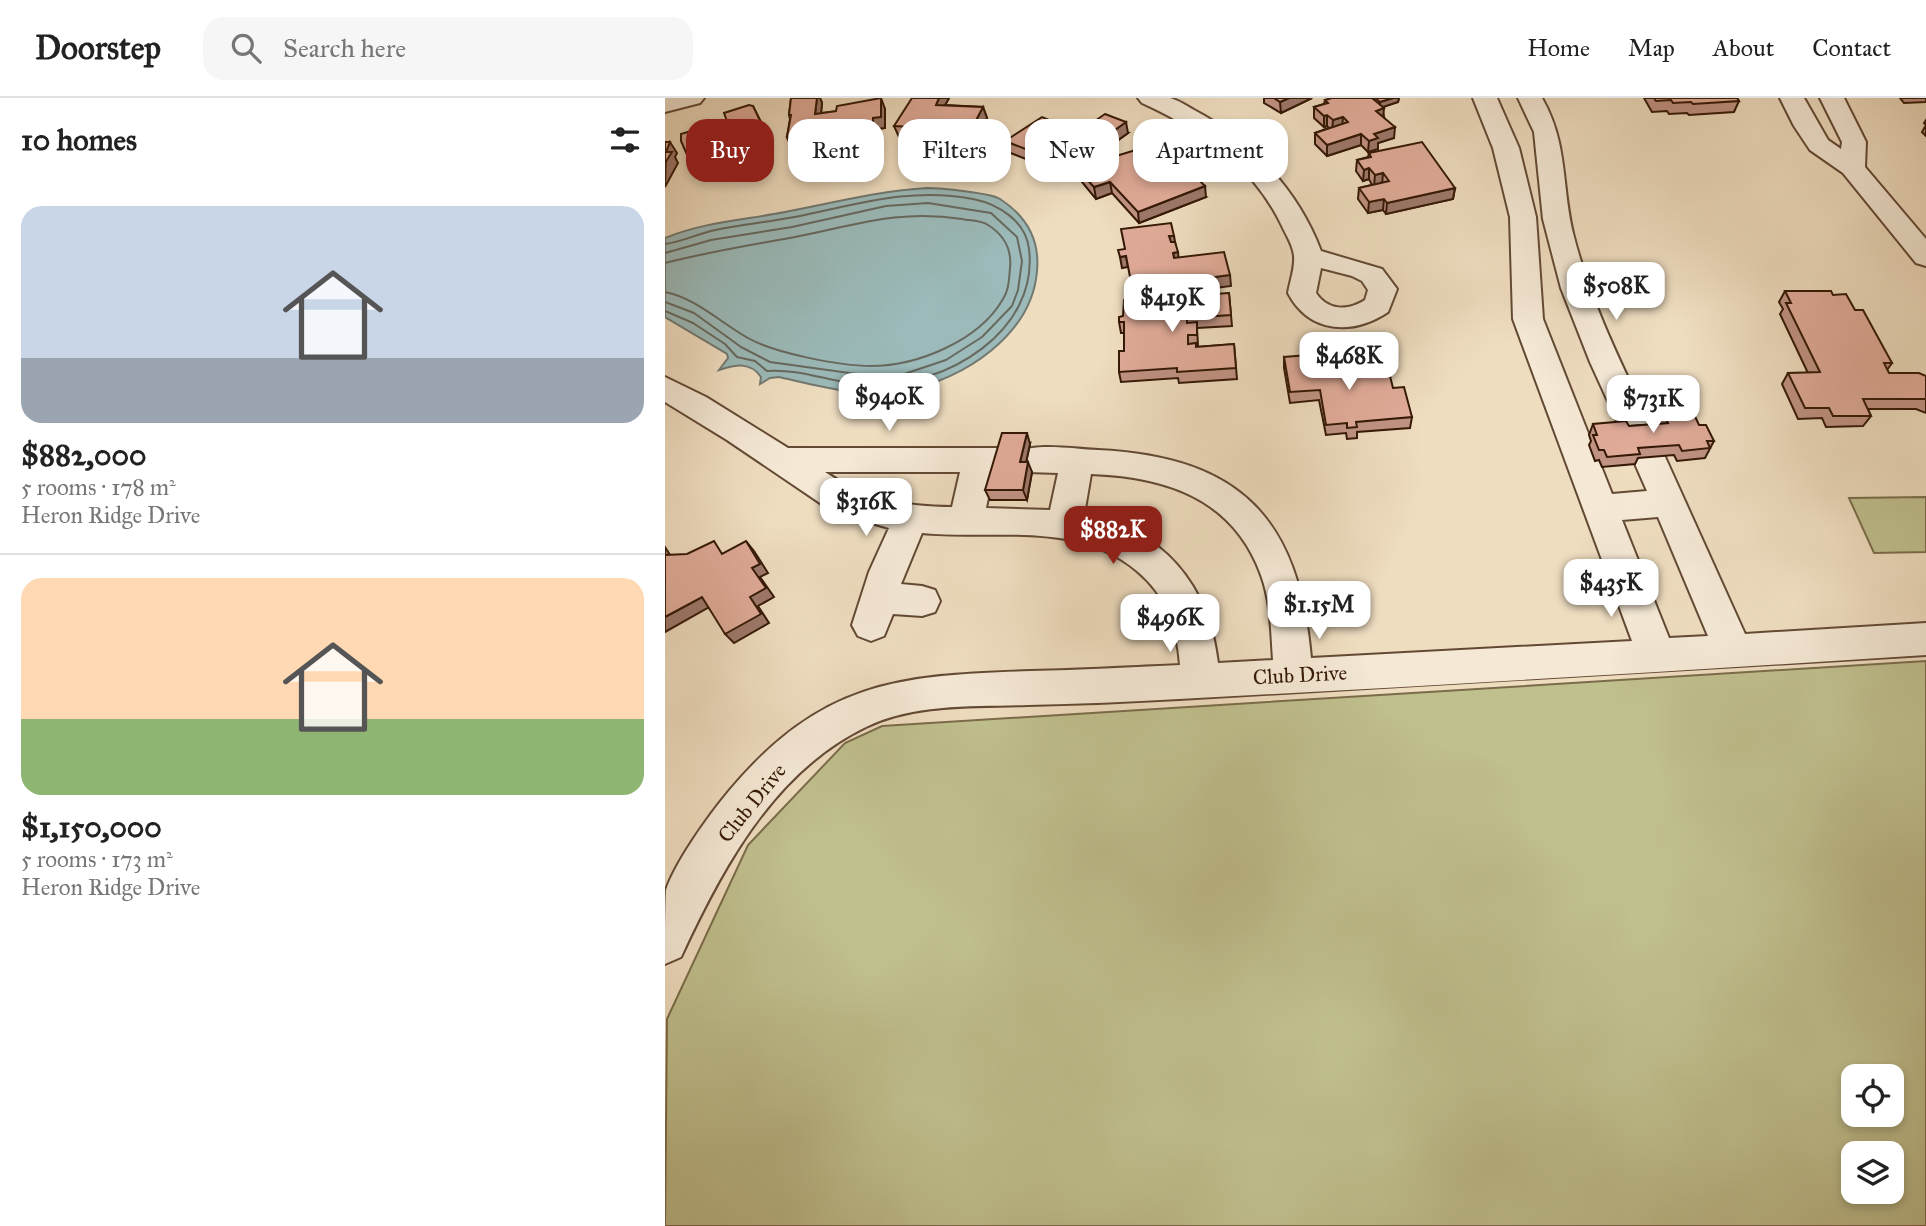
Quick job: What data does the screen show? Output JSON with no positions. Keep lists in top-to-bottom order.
{
  "streets": {
    "street": ["Club Drive"]
  },
  "page": {
    "header": "Doorstep",
    "search": "Search here",
    "nav": [
      "Home",
      "Map",
      "About",
      "Contact"
    ],
    "heading": "10 homes",
    "chip": [
      "Buy",
      "Rent",
      "Filters",
      "New",
      "Apartment"
    ],
    "list": [
      {
        "name": "$882,000",
        "note": "5 rooms · 178 m² · Heron Ridge Drive"
      },
      {
        "name": "$1,150,000",
        "note": "5 rooms · 173 m² · Heron Ridge Drive"
      }
    ],
    "price": [
      "$508K",
      "$419K",
      "$468K",
      "$940K",
      "$731K",
      "$316K",
      "$882K",
      "$435K",
      "$1.15M",
      "$496K"
    ]
  }
}
